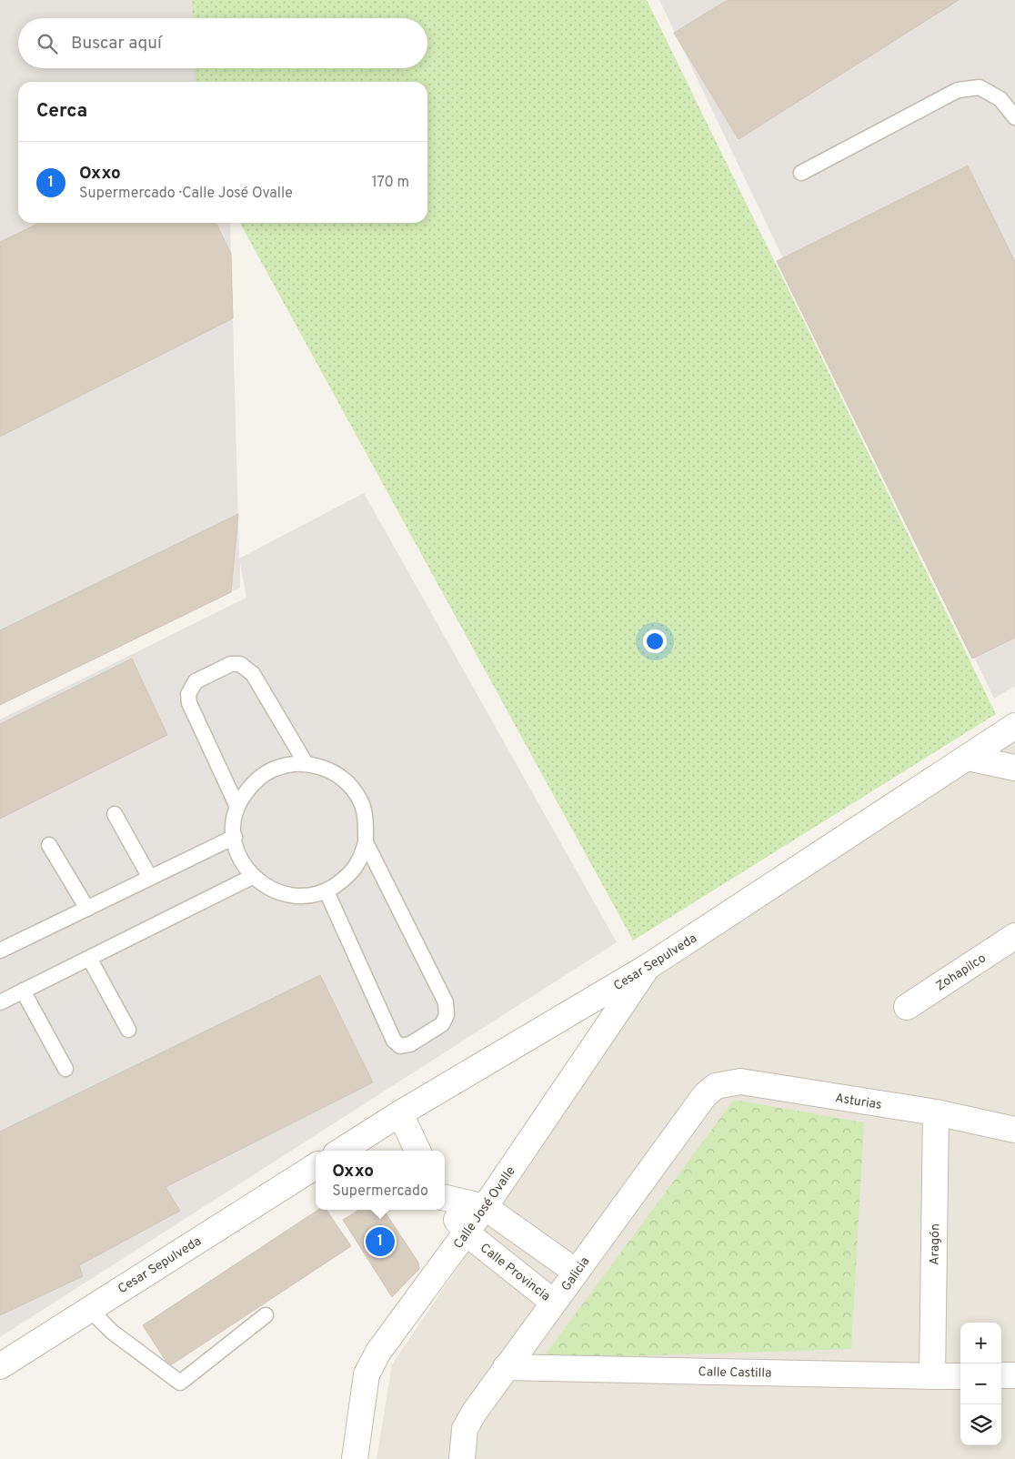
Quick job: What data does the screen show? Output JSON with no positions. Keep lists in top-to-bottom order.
{
  "streets": {
    "street": [
      "Cesar Sepulveda",
      "Zohapilco",
      "Asturias",
      "Calle José Ovalle",
      "Aragón",
      "Calle Provincia",
      "Galicia",
      "Calle Castilla"
    ]
  },
  "crossings": [
    ["Cesar Sepulveda", "Calle José Ovalle"],
    ["Asturias", "Aragón"],
    ["Asturias", "Galicia"],
    ["Calle José Ovalle", "Calle Provincia"],
    ["Aragón", "Calle Castilla"],
    ["Calle Provincia", "Galicia"],
    ["Galicia", "Calle Castilla"]
  ],
  "page": {
    "search": "Buscar aquí",
    "heading": "Cerca",
    "list": [
      {
        "mark": "1",
        "name": "Oxxo",
        "note": "Supermercado · Calle José Ovalle",
        "value": "170 m"
      }
    ],
    "popup": ["Oxxo", "Supermercado"],
    "pins": "1",
    "map_buttons": ["+", "−"]
  }
}
